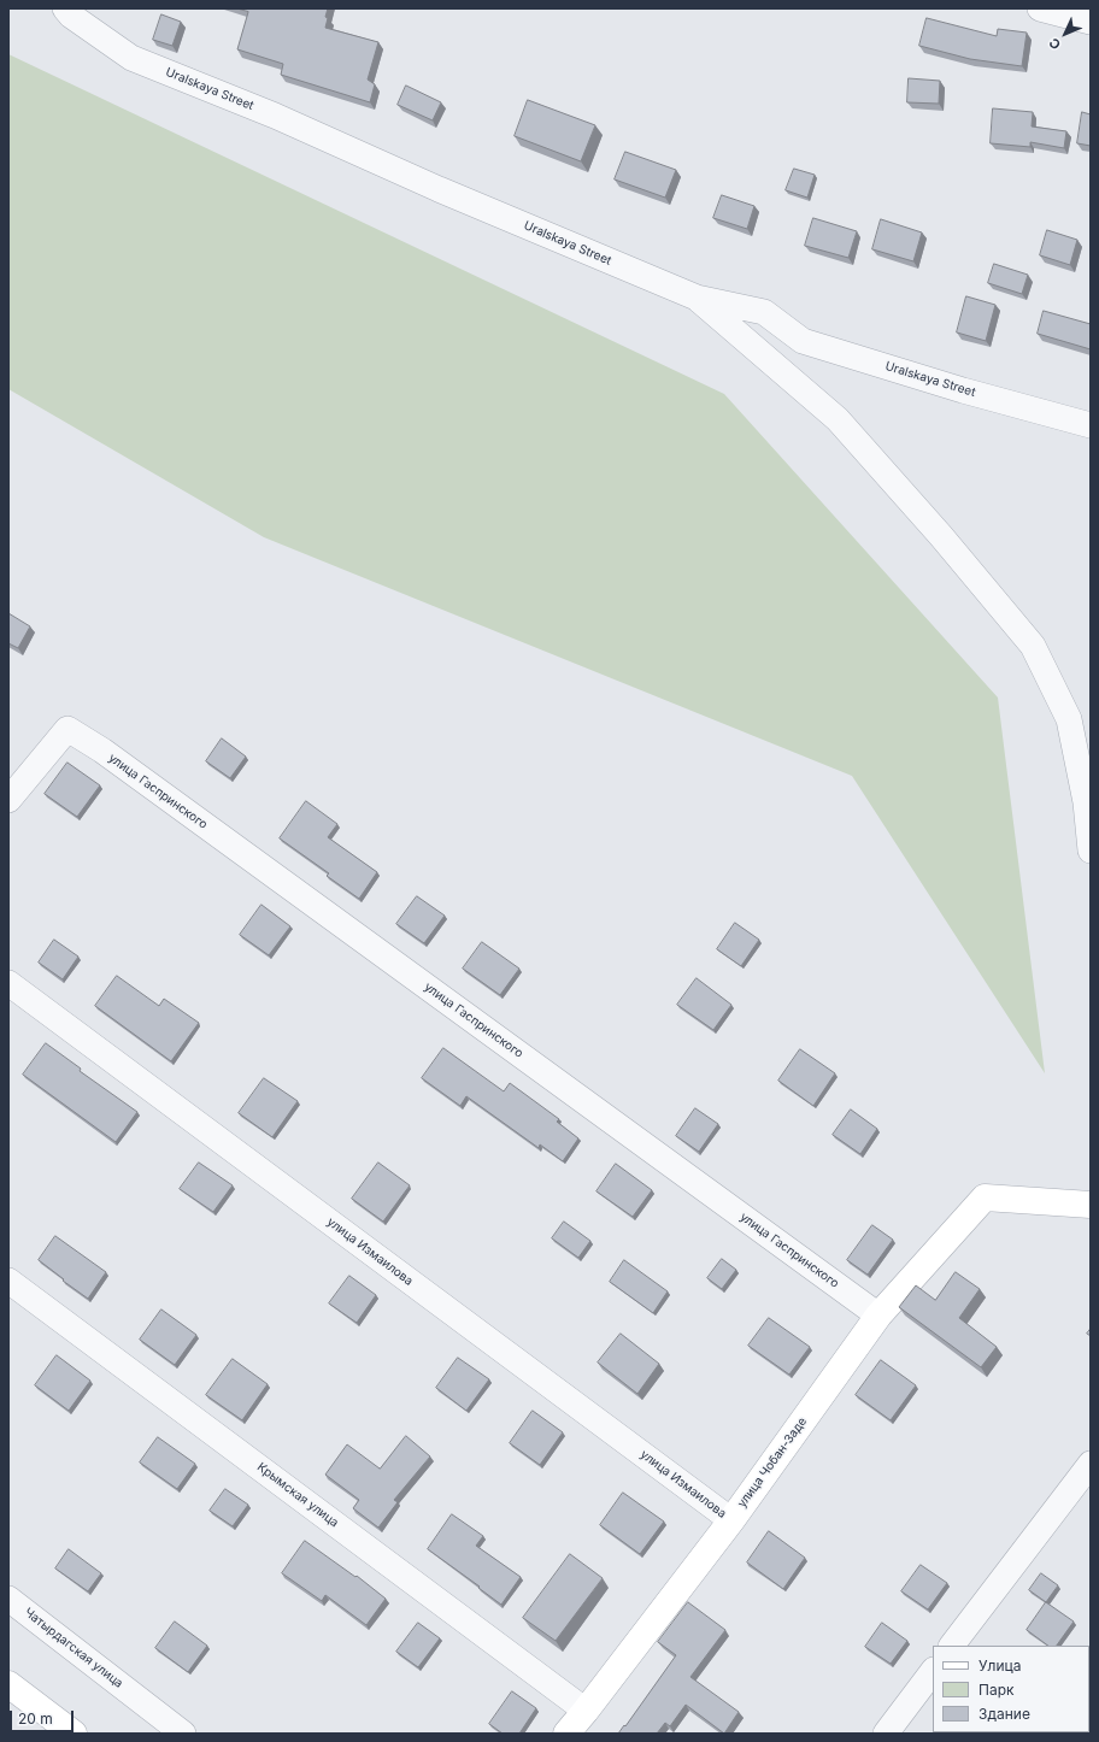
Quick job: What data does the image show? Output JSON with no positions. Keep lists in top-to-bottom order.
{
  "streets": {
    "main road": ["улица Чобан-Заде"],
    "street": [
      "Uralskaya Street",
      "улица Гаспринского",
      "улица Измаилова",
      "Крымская улица",
      "Чатырдагская улица"
    ]
  },
  "crossings": [
    ["улица Гаспринского", "улица Чобан-Заде"],
    ["улица Измаилова", "улица Чобан-Заде"],
    ["улица Чобан-Заде", "Крымская улица"]
  ],
  "legend": ["Улица", "Парк", "Здание"],
  "scale_bar": "20 m",
  "north": "bottom left"
}
